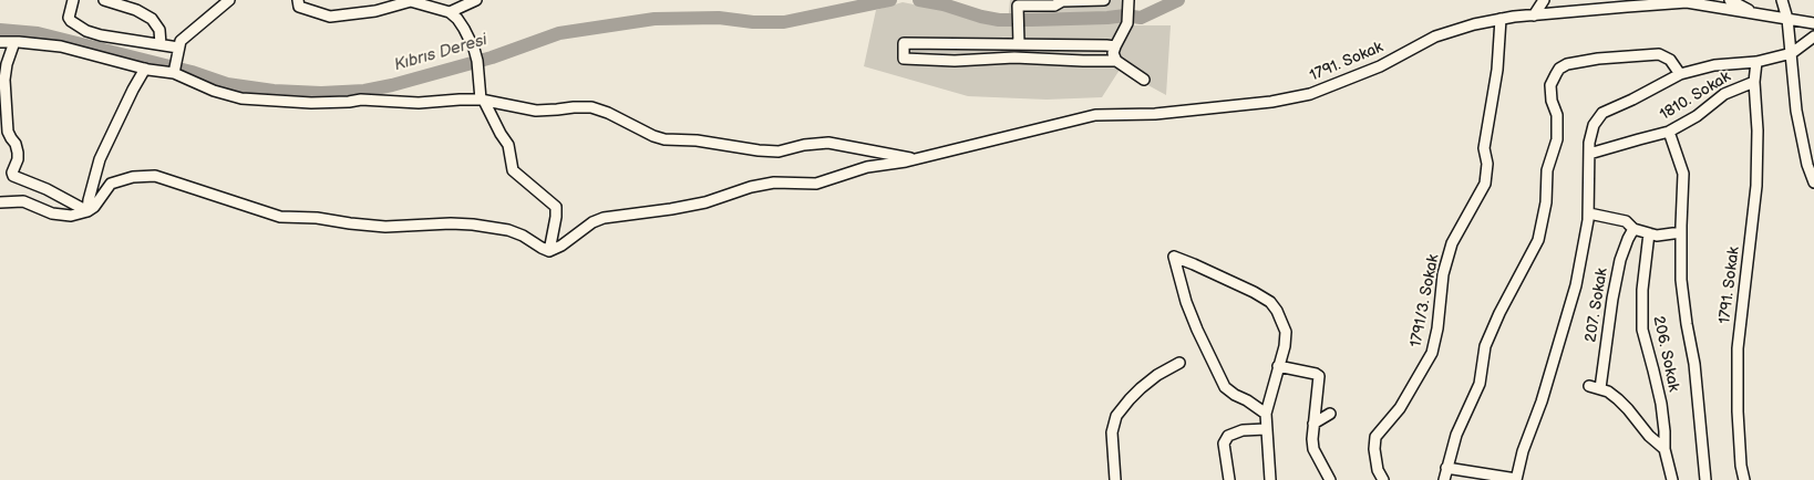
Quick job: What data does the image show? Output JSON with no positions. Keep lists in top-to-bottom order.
{
  "streets": {
    "street": [
      "1791. Sokak",
      "1810. Sokak",
      "1791/3. Sokak",
      "207. Sokak",
      "206. Sokak"
    ]
  },
  "crossings": [
    ["1791. Sokak", "1810. Sokak"],
    ["1791. Sokak", "1791/3. Sokak"]
  ],
  "water": ["Kıbrıs Deresi"]
}
